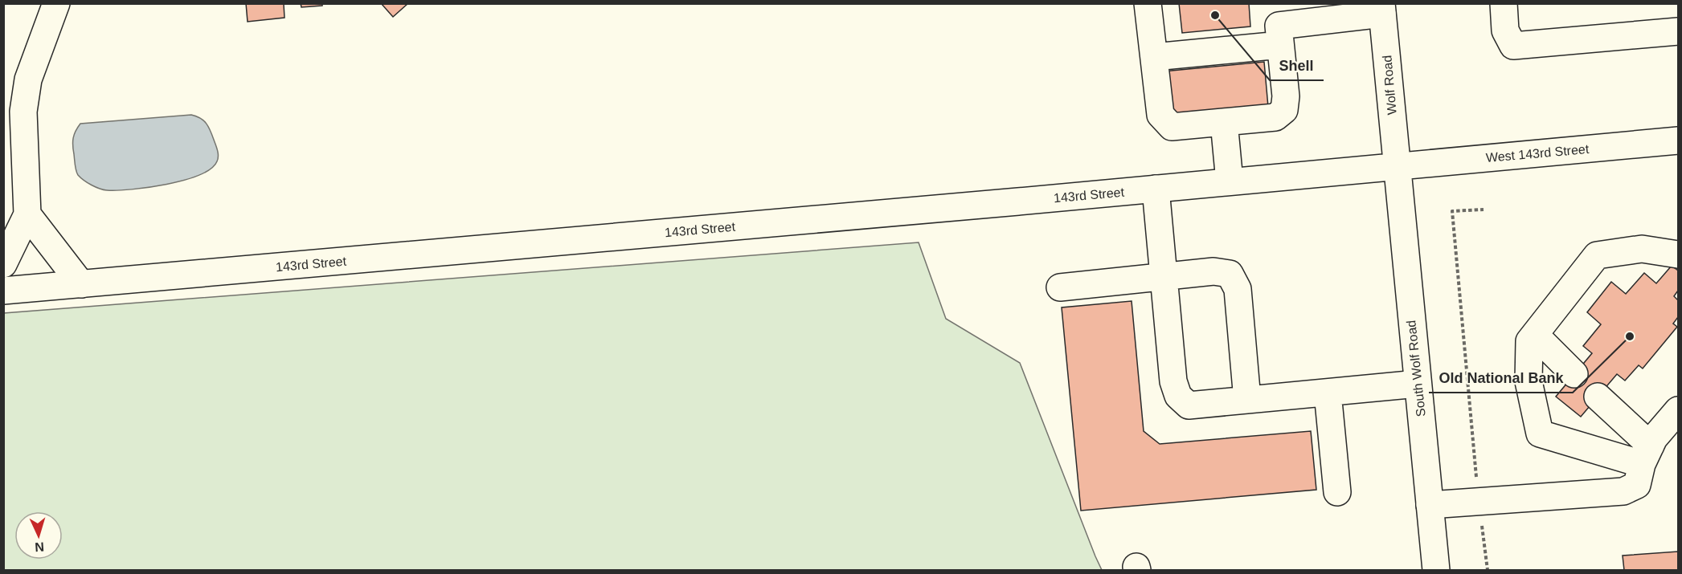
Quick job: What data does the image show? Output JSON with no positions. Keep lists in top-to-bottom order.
{
  "streets": {
    "main road": [
      "Wolf Road",
      "West 143rd Street",
      "143rd Street",
      "South Wolf Road"
    ]
  },
  "crossings": [
    ["Wolf Road", "West 143rd Street"],
    ["Wolf Road", "143rd Street"],
    ["Wolf Road", "South Wolf Road"],
    ["West 143rd Street", "143rd Street"],
    ["West 143rd Street", "South Wolf Road"],
    ["143rd Street", "South Wolf Road"]
  ],
  "places": ["Shell", "Old National Bank"],
  "north": "bottom"
}
